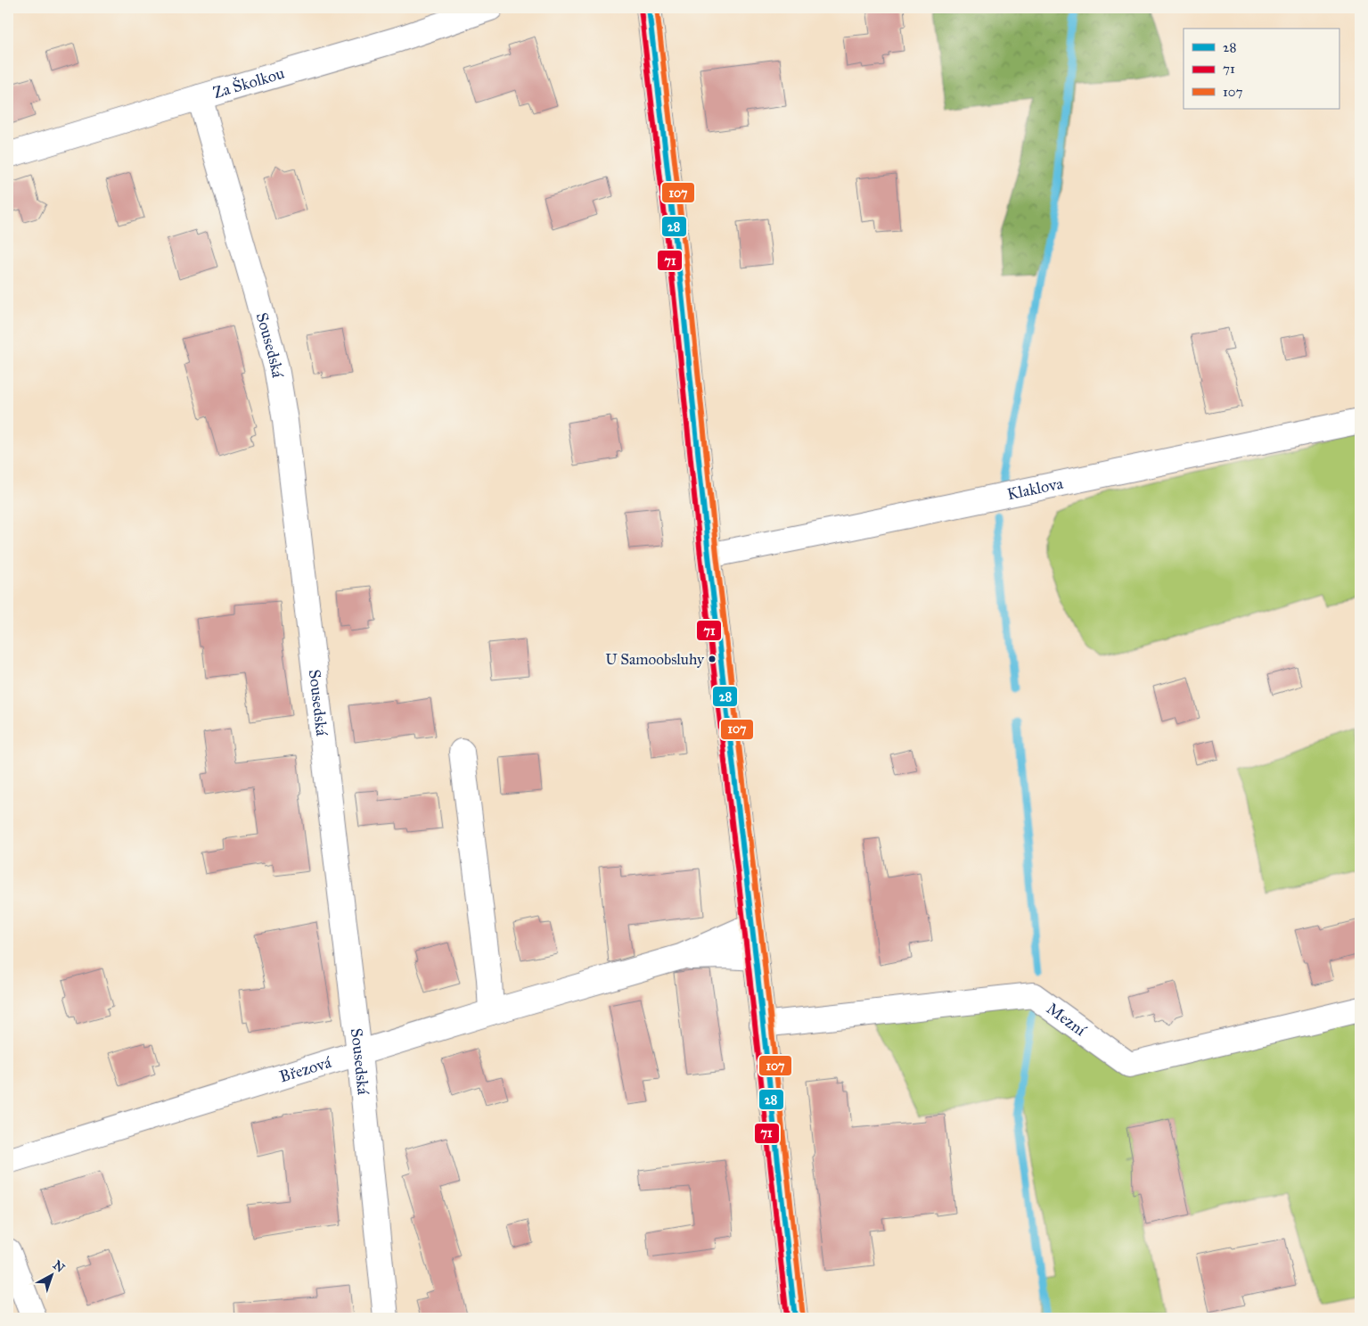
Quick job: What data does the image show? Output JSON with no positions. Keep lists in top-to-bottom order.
{
  "streets": {
    "street": [
      "Za Školkou",
      "Sousedská",
      "Klaklova",
      "Mezní",
      "Březová"
    ]
  },
  "crossings": [
    ["Za Školkou", "Sousedská"],
    ["Sousedská", "Březová"]
  ],
  "places": ["U Samoobsluhy"],
  "lines": ["transit line 28", "transit line 107", "transit line 71"],
  "legend": ["28", "71", "107"],
  "north": "top right"
}
